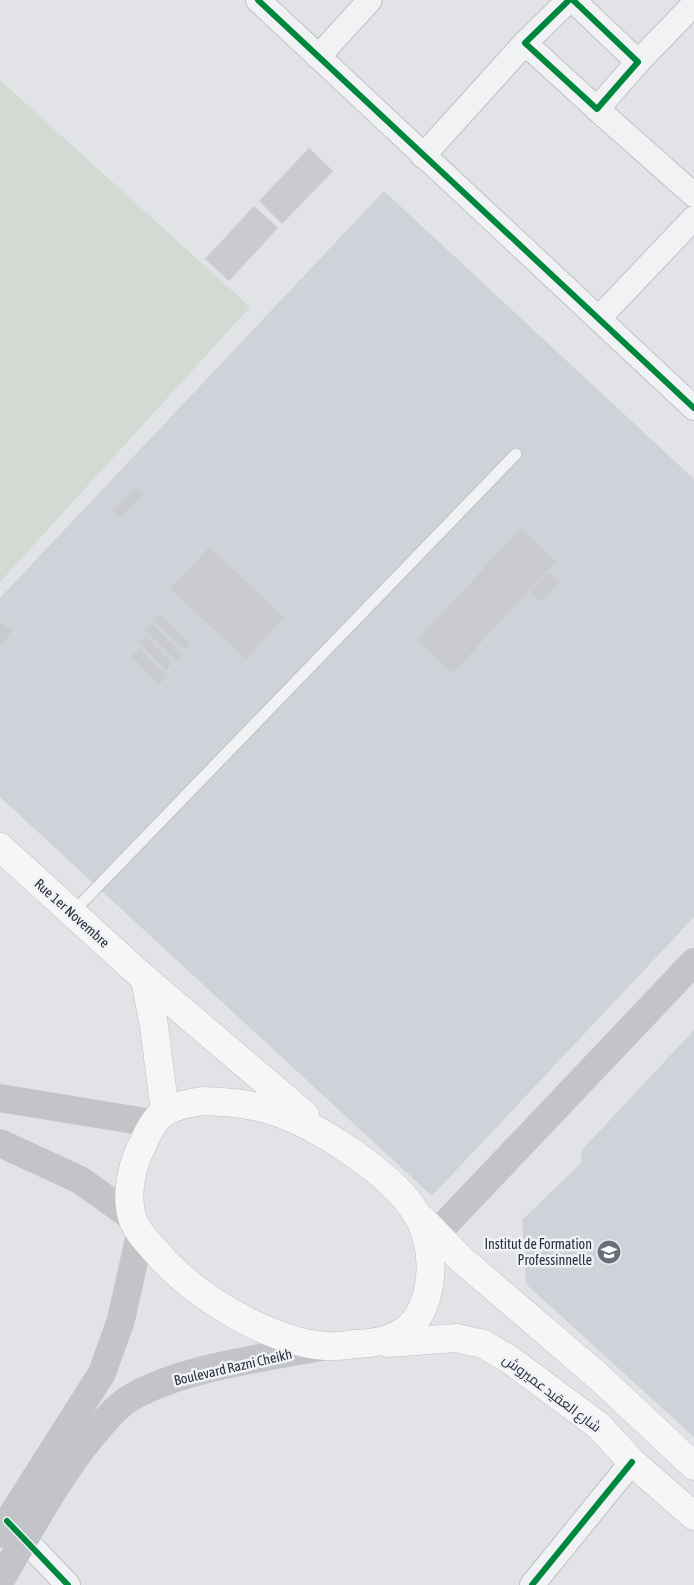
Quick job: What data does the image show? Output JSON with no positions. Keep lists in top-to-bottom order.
{
  "streets": {
    "main road": ["Rue 1er Novembre", "Boulevard Razni Cheikh", "شارع العقيد عميروش"]
  },
  "crossings": [
    ["Boulevard Razni Cheikh", "شارع العقيد عميروش"]
  ],
  "places": {
    "school or university": ["Institut de Formation Professinnelle"]
  }
}
